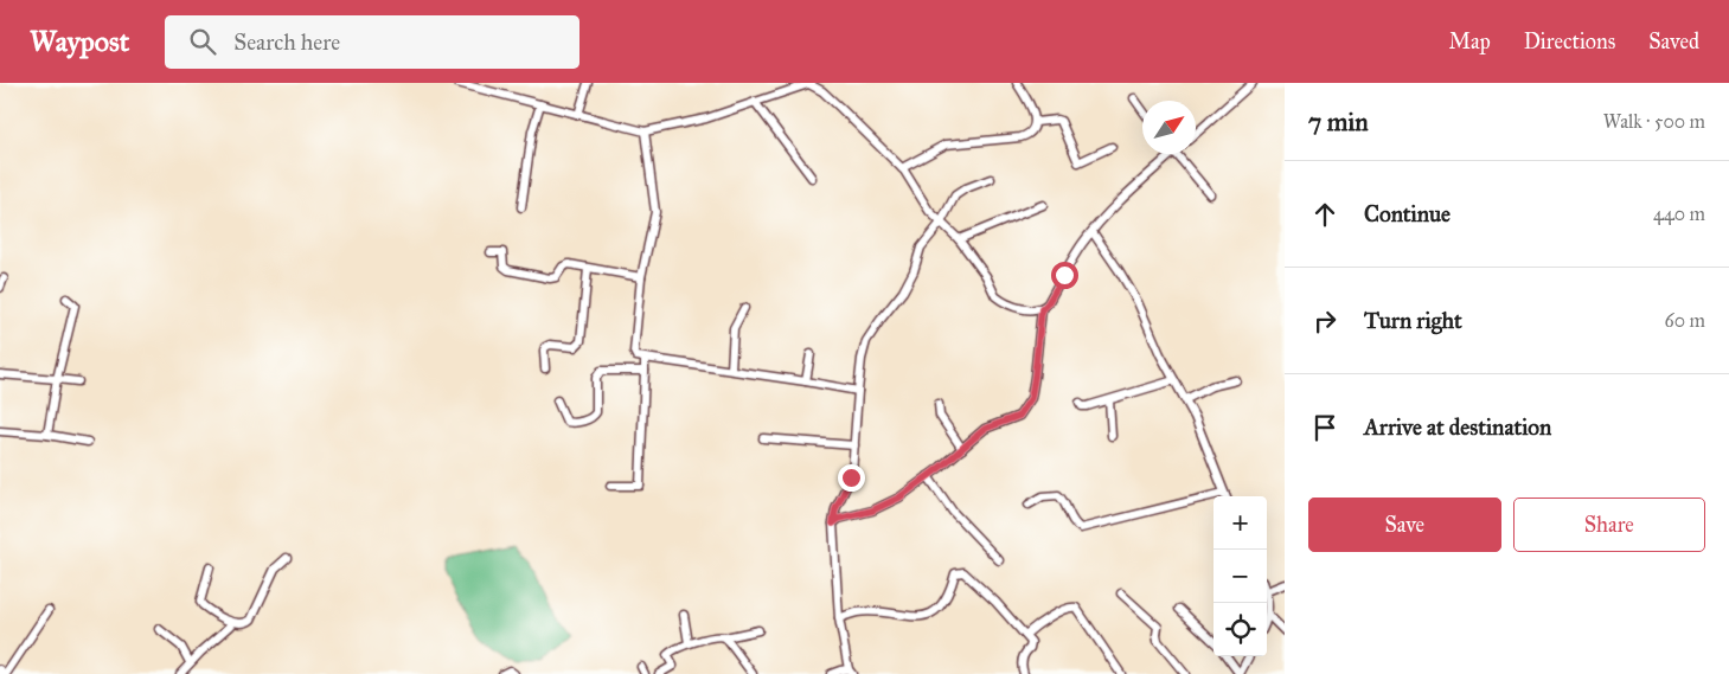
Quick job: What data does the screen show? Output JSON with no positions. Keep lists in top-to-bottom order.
{
  "north": "top right",
  "page": {
    "header": "Waypost",
    "search": "Search here",
    "nav": ["Map", "Directions", "Saved"],
    "heading": ["7 min", "Walk · 500 m"],
    "list": [
      ["Continue", "440 m"],
      ["Turn right", "60 m"],
      "Arrive at destination"
    ],
    "buttons": ["Save", "Share"],
    "map_buttons": ["+", "−"]
  }
}
